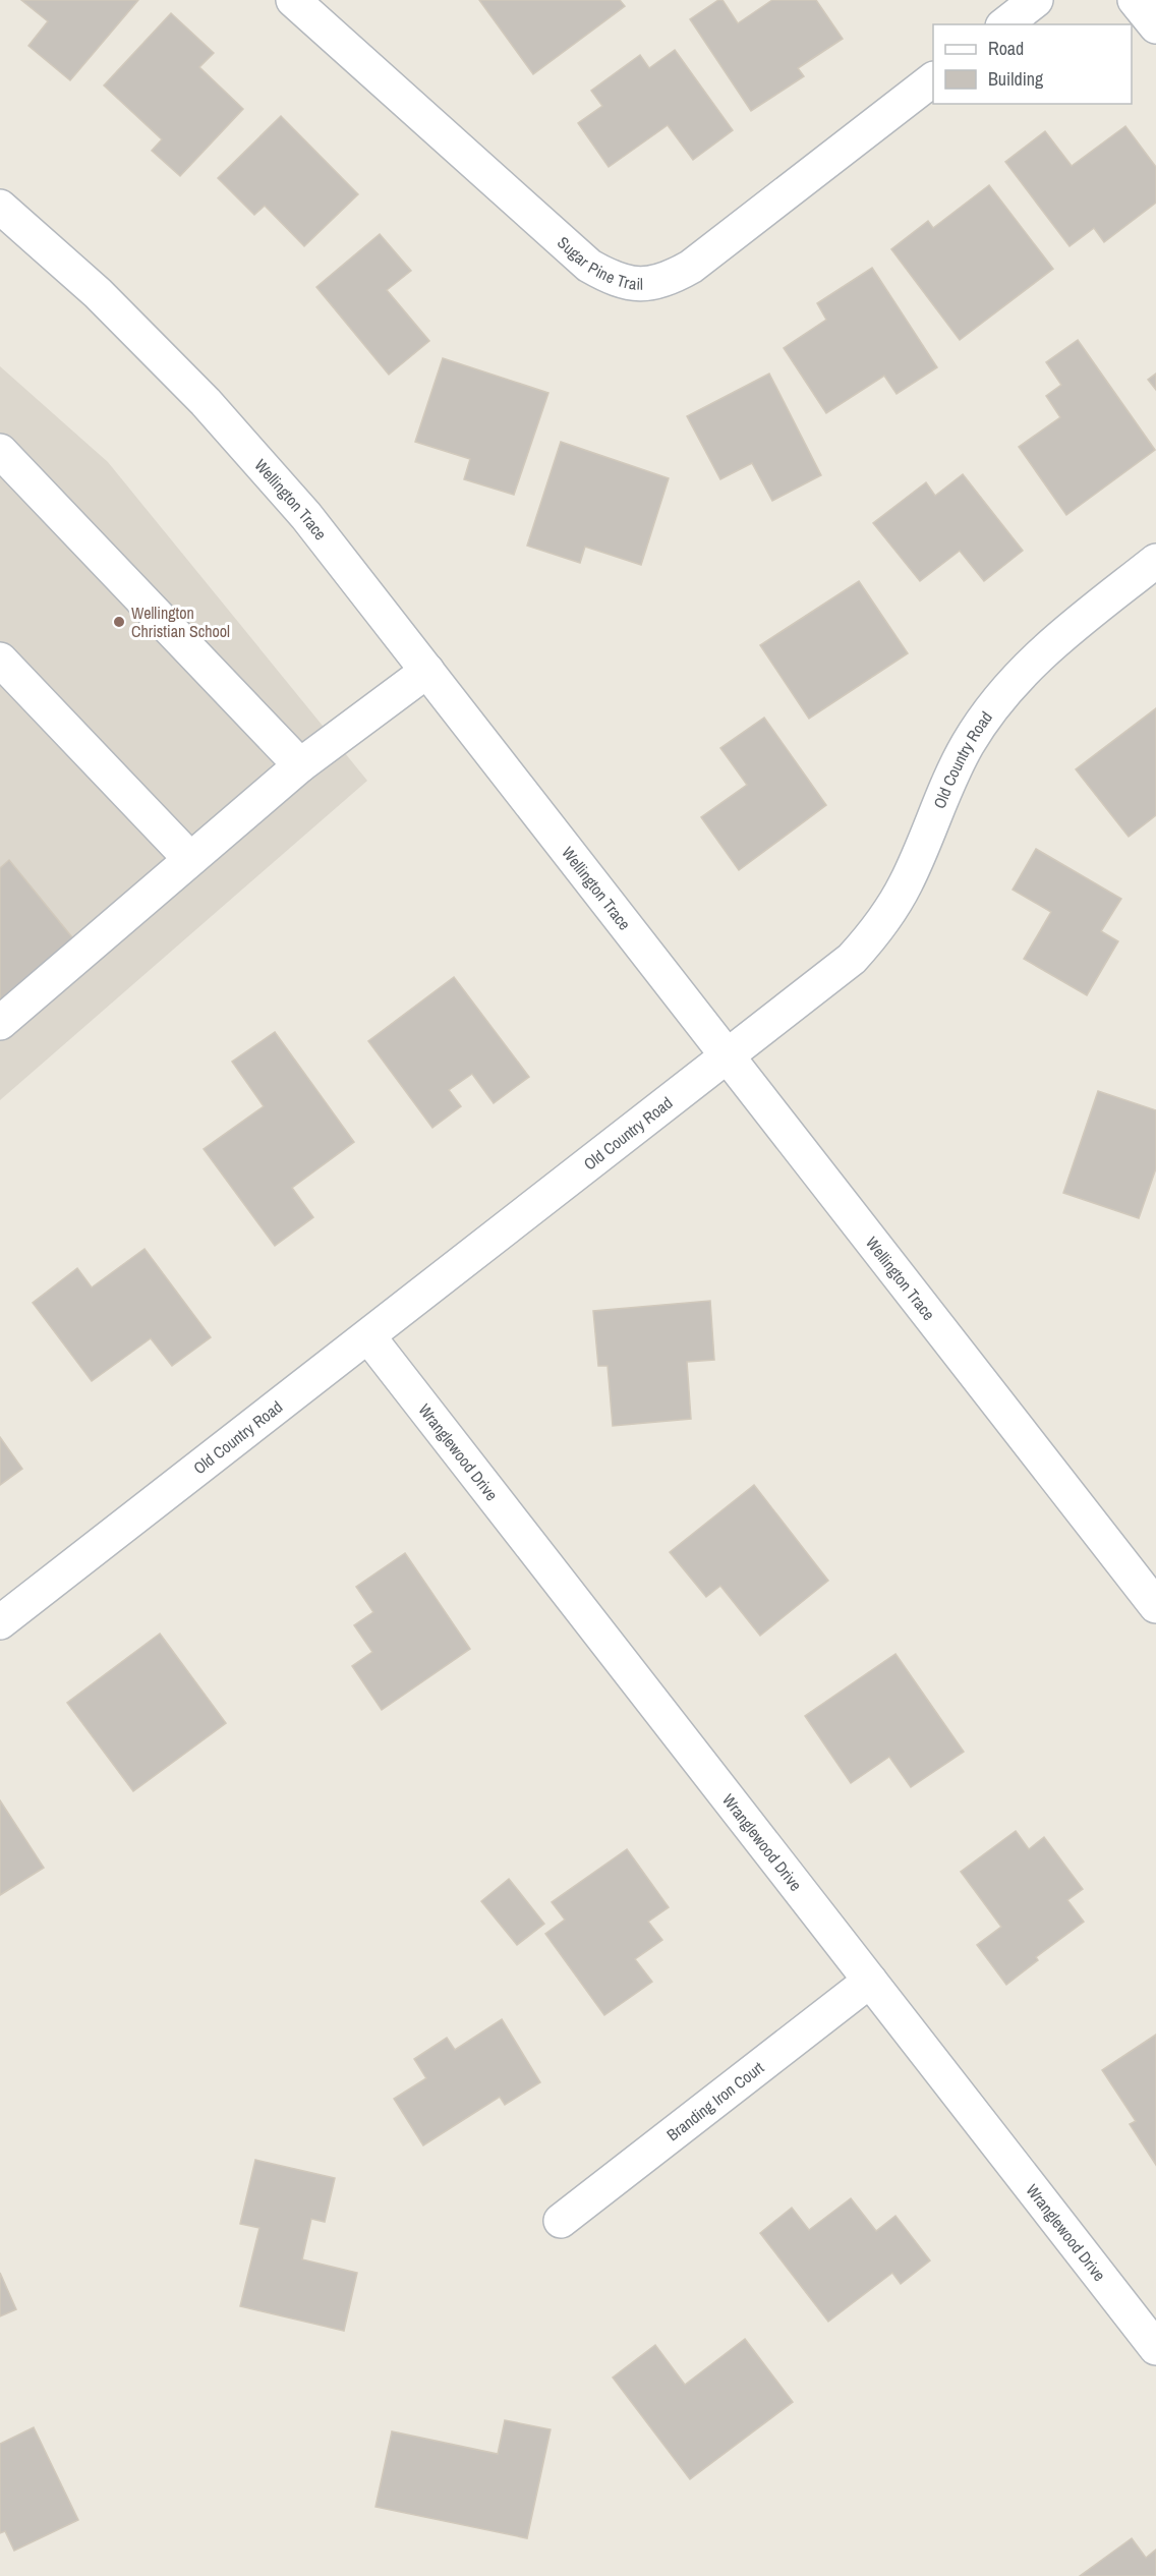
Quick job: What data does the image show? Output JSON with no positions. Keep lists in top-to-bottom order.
{
  "streets": {
    "street": [
      "Sugar Pine Trail",
      "Wellington Trace",
      "Old Country Road",
      "Wranglewood Drive",
      "Branding Iron Court"
    ]
  },
  "crossings": [
    ["Wellington Trace", "Old Country Road"],
    ["Old Country Road", "Wranglewood Drive"],
    ["Wranglewood Drive", "Branding Iron Court"]
  ],
  "places": ["Wellington Christian School"],
  "legend": ["Road", "Building"]
}
